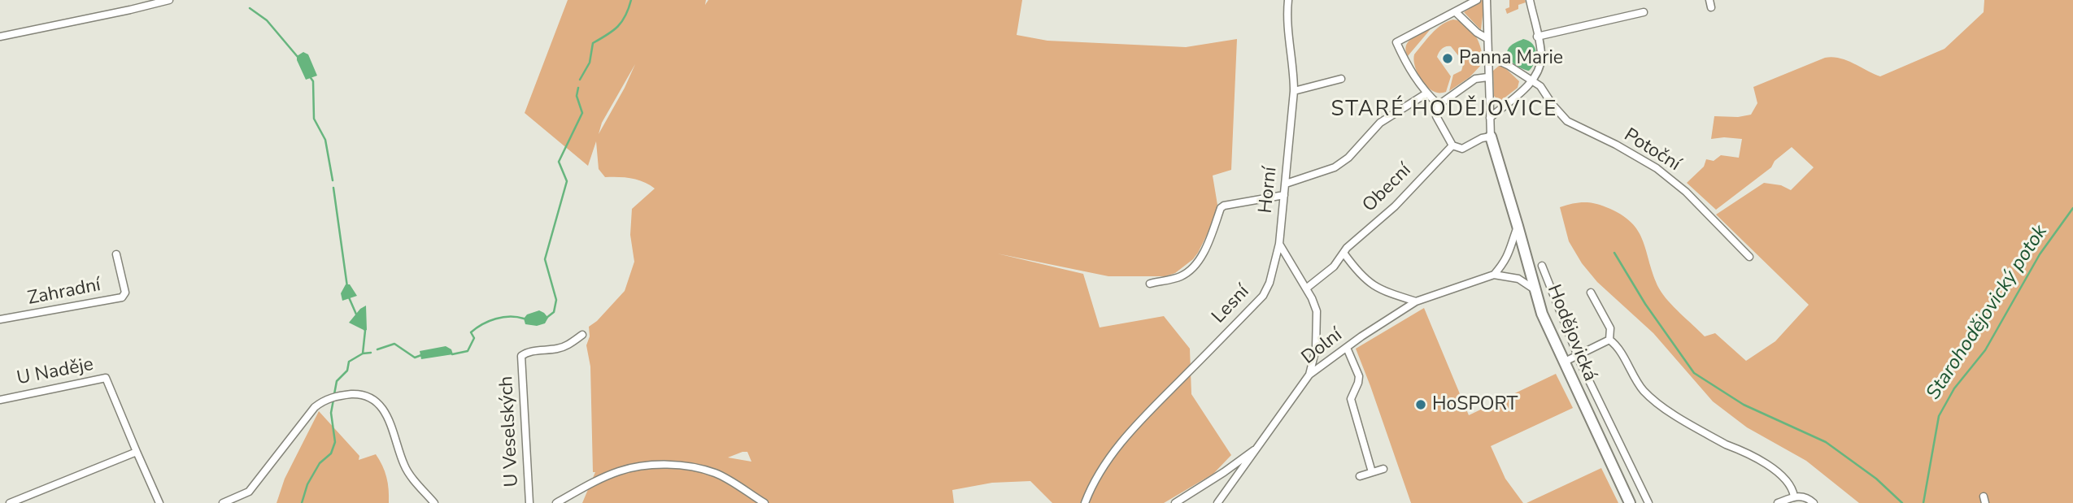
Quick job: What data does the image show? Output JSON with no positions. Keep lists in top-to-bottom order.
{
  "streets": {
    "street": [
      "Potoční",
      "Obecní",
      "Horní",
      "Zahradní",
      "Lesní",
      "Hodějovická",
      "Dolní",
      "U Naděje",
      "U Veselských"
    ]
  },
  "crossings": [
    ["Horní", "Lesní"]
  ],
  "districts": ["STARÉ HODĚJOVICE"],
  "water": ["Starohodějovický potok"],
  "places": ["Panna Marie", "HoSPORT"]
}
